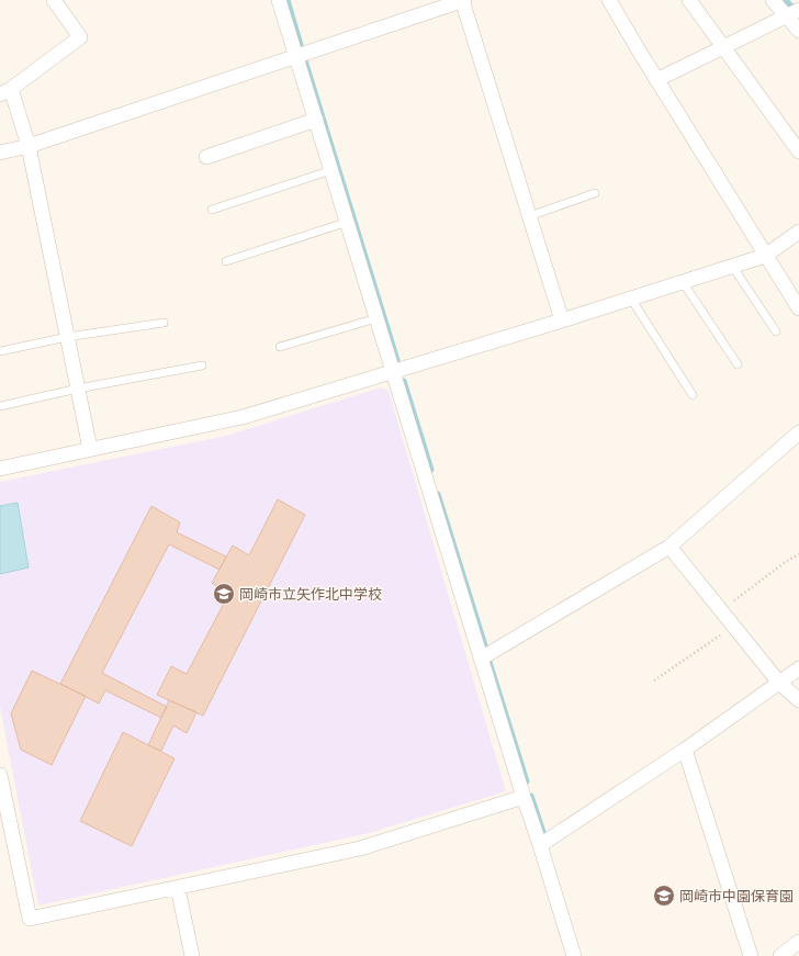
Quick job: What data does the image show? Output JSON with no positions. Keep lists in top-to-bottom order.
{
  "places": {
    "school or university": ["岡崎市立矢作北中学校", "岡崎市中園保育園"]
  }
}
